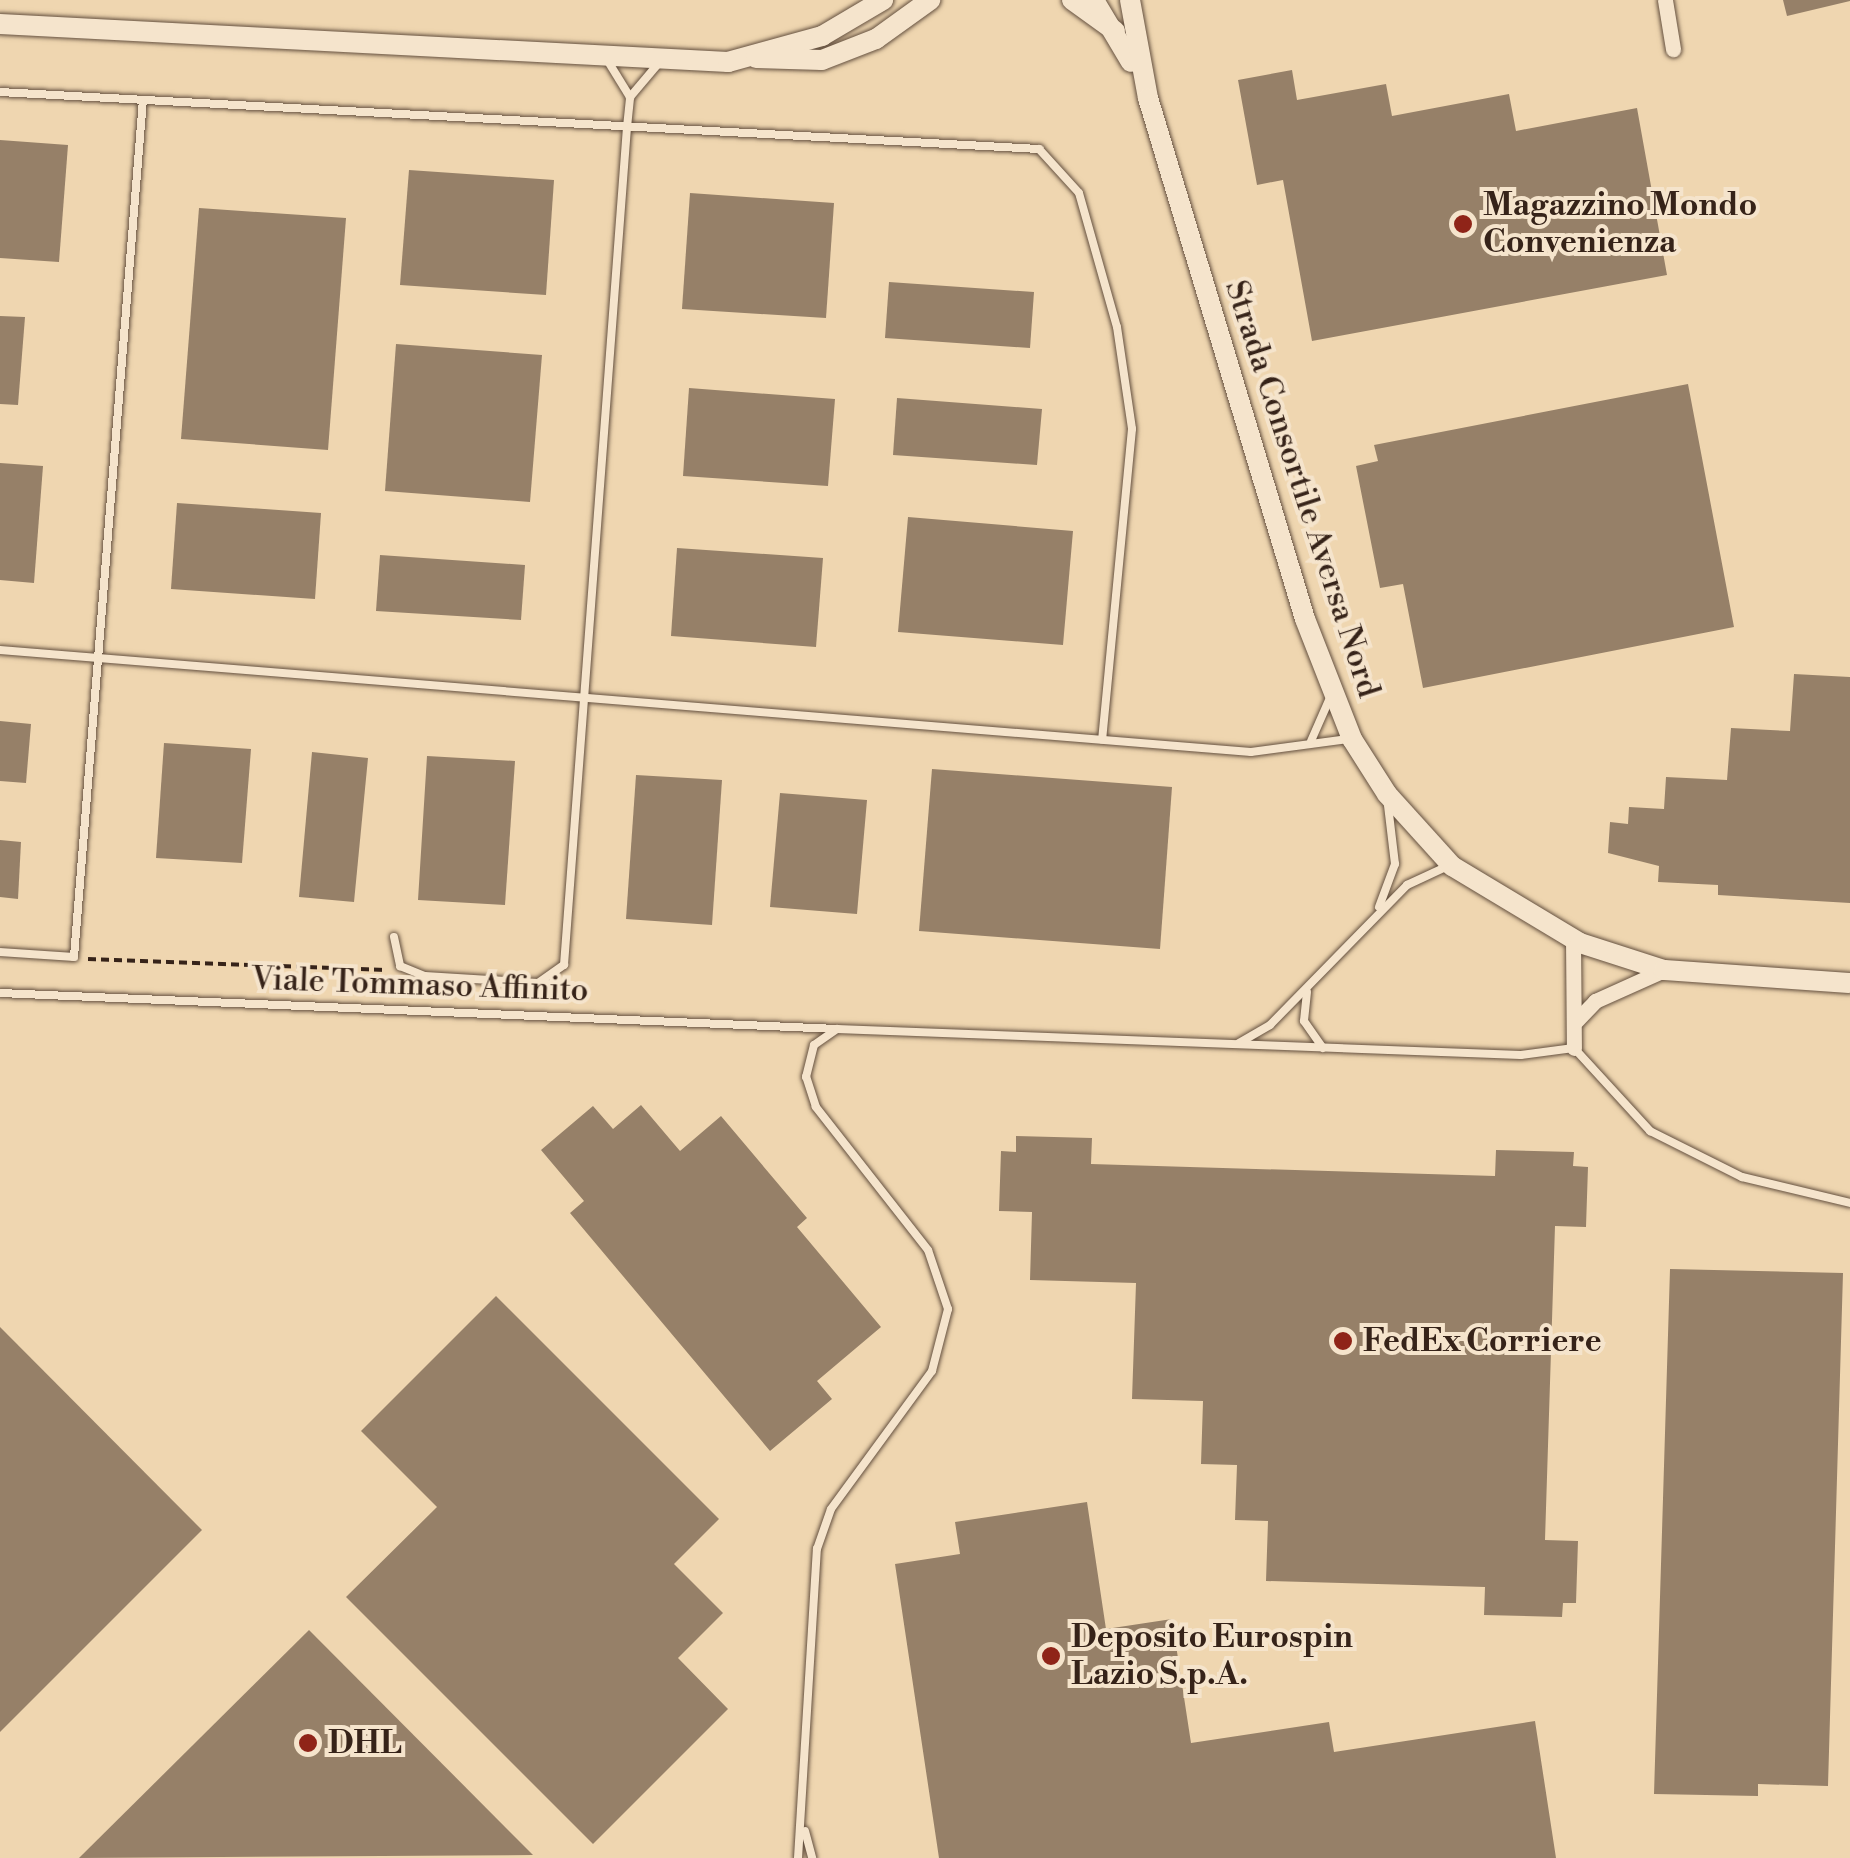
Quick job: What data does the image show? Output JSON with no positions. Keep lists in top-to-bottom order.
{
  "streets": {
    "street": ["Strada Consortile Aversa Nord"],
    "lane": ["Viale Tommaso Affinito"]
  },
  "places": [
    "Magazzino Mondo Convenienza",
    "FedEx Corriere",
    "Deposito Eurospin Lazio S.p.A.",
    "DHL"
  ]
}
